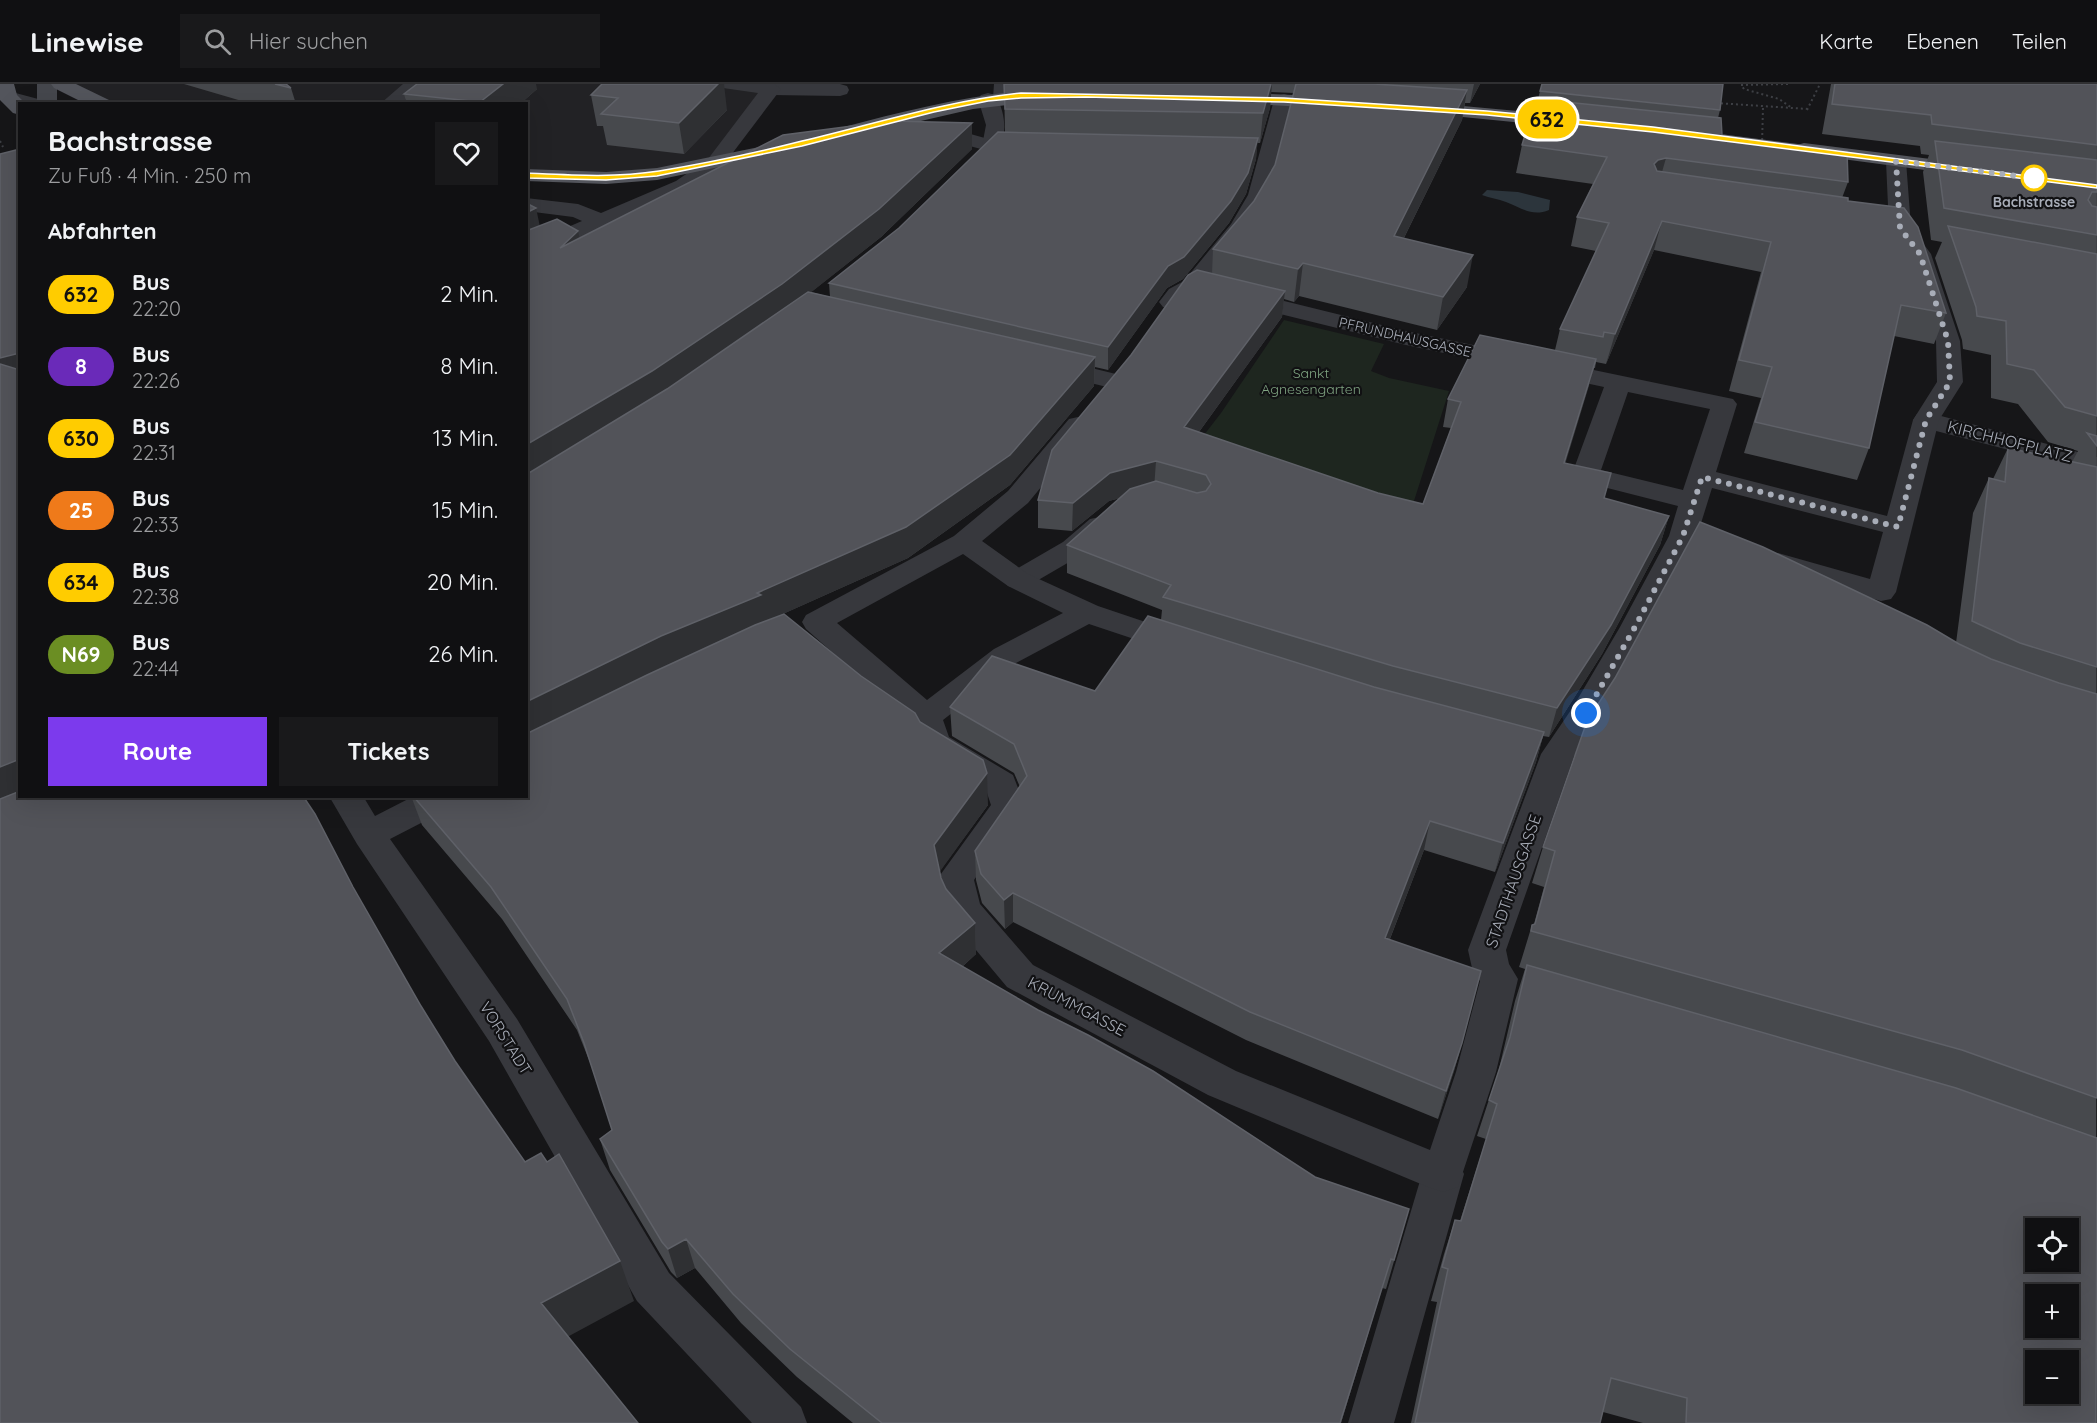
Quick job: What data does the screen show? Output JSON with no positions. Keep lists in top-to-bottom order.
{
  "streets": {
    "street": [
      "PFRUNDHAUSGASSE",
      "KIRCHHOFPLATZ",
      "STADTHAUSGASSE",
      "KRUMMGASSE",
      "VORSTADT"
    ]
  },
  "crossings": [
    ["STADTHAUSGASSE", "KRUMMGASSE"]
  ],
  "parks": ["Sankt Agnesengarten"],
  "places": ["Bachstrasse"],
  "lines": ["bus line 632"],
  "page": {
    "header": "Linewise",
    "search": "Hier suchen",
    "nav": ["Karte", "Ebenen", "Teilen"],
    "on_map": "632",
    "heading": [
      ["Bachstrasse", "Zu Fuß · 4 Min. · 250 m"],
      "Abfahrten"
    ],
    "list": [
      {
        "mark": "632",
        "name": "Bus",
        "note": "22:20",
        "value": "2 Min."
      },
      {
        "mark": "8",
        "name": "Bus",
        "note": "22:26",
        "value": "8 Min."
      },
      {
        "mark": "630",
        "name": "Bus",
        "note": "22:31",
        "value": "13 Min."
      },
      {
        "mark": "25",
        "name": "Bus",
        "note": "22:33",
        "value": "15 Min."
      },
      {
        "mark": "634",
        "name": "Bus",
        "note": "22:38",
        "value": "20 Min."
      },
      {
        "mark": "N69",
        "name": "Bus",
        "note": "22:44",
        "value": "26 Min."
      }
    ],
    "buttons": ["Route", "Tickets"],
    "map_buttons": ["+", "−"]
  }
}
